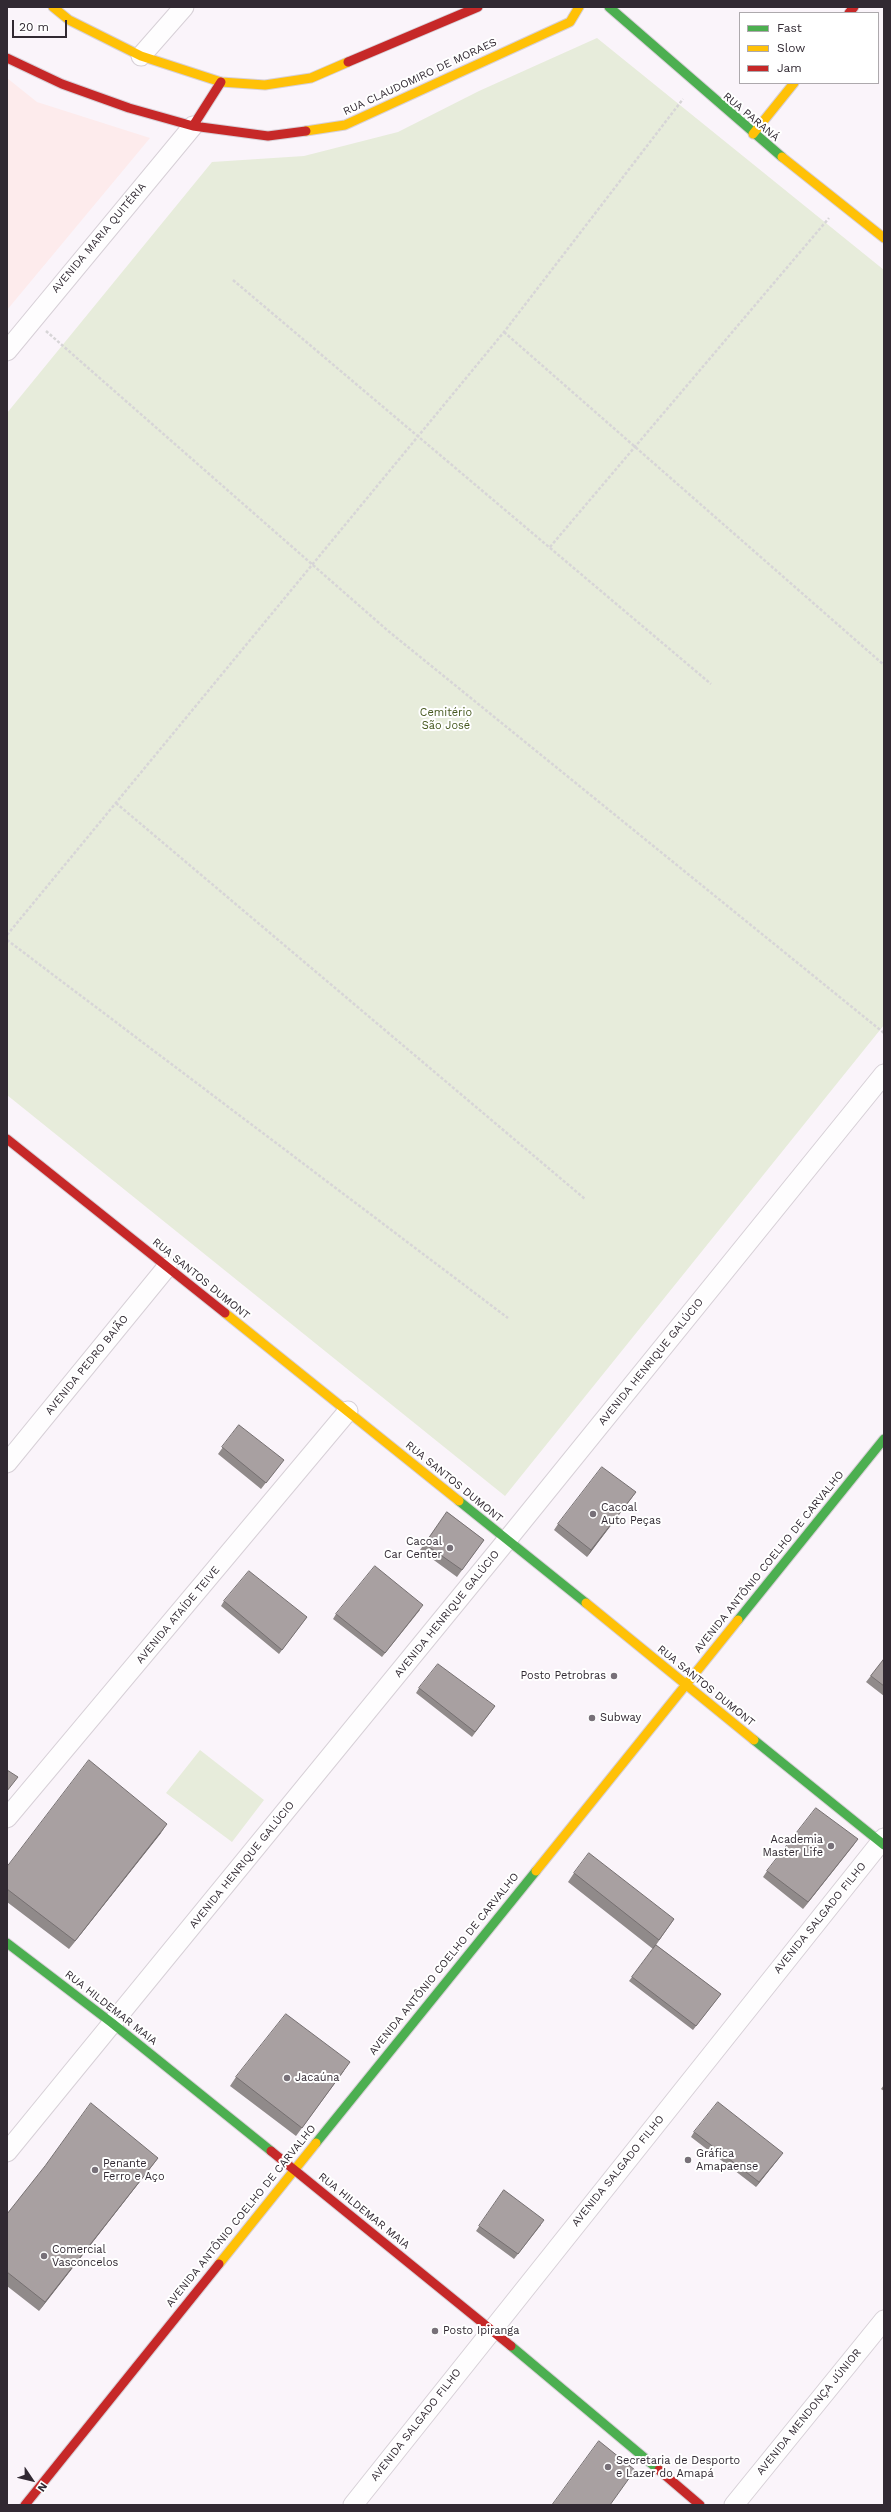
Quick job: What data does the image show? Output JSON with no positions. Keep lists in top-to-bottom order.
{
  "streets": {
    "main road": [
      "RUA CLAUDOMIRO DE MORAES",
      "RUA PARANÁ",
      "RUA SANTOS DUMONT",
      "AVENIDA ANTÔNIO COELHO DE CARVALHO",
      "RUA HILDEMAR MAIA"
    ],
    "street": [
      "AVENIDA MARIA QUITÉRIA",
      "AVENIDA HENRIQUE GALÚCIO",
      "AVENIDA PEDRO BAIÃO",
      "AVENIDA ATAÍDE TEIVE",
      "AVENIDA SALGADO FILHO",
      "AVENIDA MENDONÇA JÚNIOR"
    ]
  },
  "crossings": [
    ["RUA CLAUDOMIRO DE MORAES", "AVENIDA MARIA QUITÉRIA"],
    ["RUA SANTOS DUMONT", "AVENIDA HENRIQUE GALÚCIO"],
    ["RUA SANTOS DUMONT", "AVENIDA PEDRO BAIÃO"],
    ["RUA SANTOS DUMONT", "AVENIDA ANTÔNIO COELHO DE CARVALHO"],
    ["RUA SANTOS DUMONT", "AVENIDA ATAÍDE TEIVE"],
    ["RUA SANTOS DUMONT", "AVENIDA SALGADO FILHO"],
    ["AVENIDA HENRIQUE GALÚCIO", "RUA HILDEMAR MAIA"],
    ["AVENIDA ANTÔNIO COELHO DE CARVALHO", "RUA HILDEMAR MAIA"],
    ["AVENIDA SALGADO FILHO", "RUA HILDEMAR MAIA"]
  ],
  "parks": ["Cemitério São José"],
  "places": [
    "Cacoal Auto Peças",
    "Cacoal Car Center",
    "Posto Petrobras",
    "Subway",
    "Academia Master Life",
    "Jacaúna",
    "Gráfica Amapaense",
    "Penante Ferro e Aço",
    "Comercial Vasconcelos",
    "Posto Ipiranga",
    "Secretaria de Desporto e Lazer do Amapá"
  ],
  "legend": ["Fast", "Slow", "Jam"],
  "scale_bar": "20 m",
  "north": "bottom right"
}
